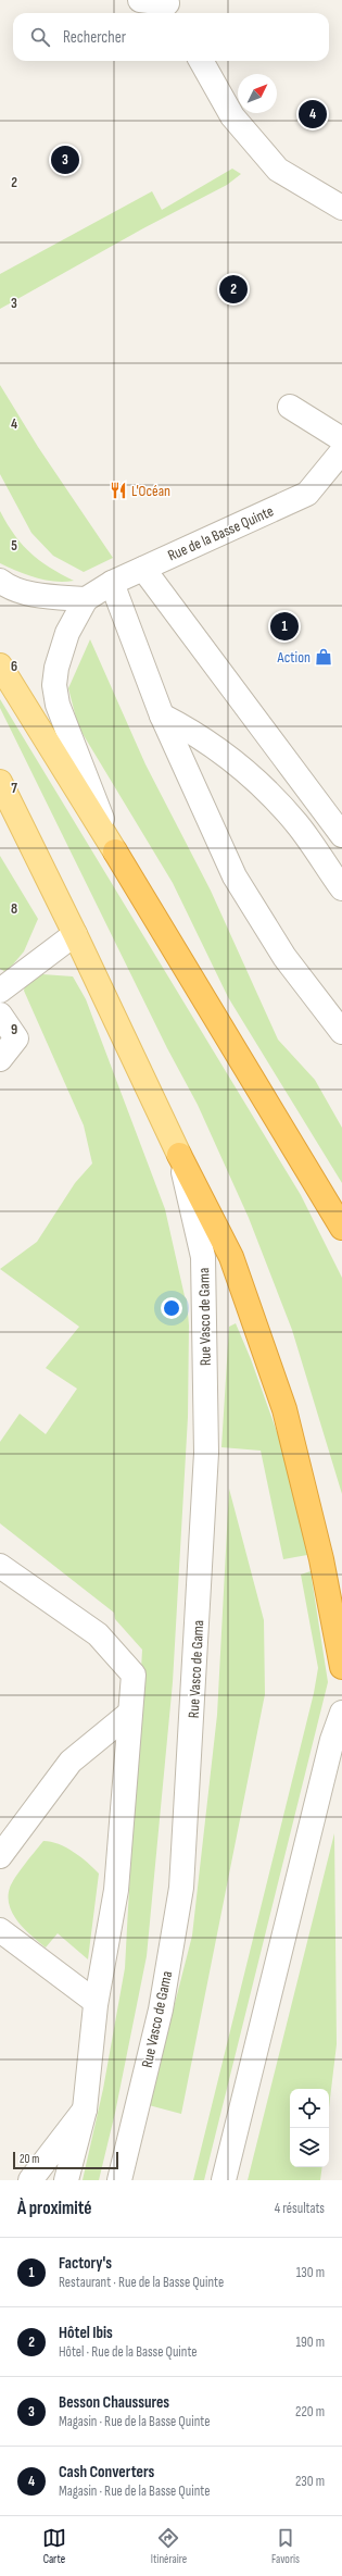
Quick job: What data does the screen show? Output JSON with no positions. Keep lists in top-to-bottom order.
{
  "streets": {
    "street": ["Rue de la Basse Quinte", "Rue Vasco de Gama"]
  },
  "places": {
    "restaurant": ["L'Océan"],
    "shop": ["Action"]
  },
  "scale_bar": "20 m",
  "north": "top right",
  "page": {
    "search": "Rechercher",
    "pins": [
      "4",
      "3",
      "2",
      "1"
    ],
    "scale": "20 m",
    "heading": ["À proximité", "4 résultats"],
    "list": [
      {
        "mark": "1",
        "name": "Factory's",
        "note": "Restaurant · Rue de la Basse Quinte",
        "value": "130 m"
      },
      {
        "mark": "2",
        "name": "Hôtel Ibis",
        "note": "Hôtel · Rue de la Basse Quinte",
        "value": "190 m"
      },
      {
        "mark": "3",
        "name": "Besson Chaussures",
        "note": "Magasin · Rue de la Basse Quinte",
        "value": "220 m"
      },
      {
        "mark": "4",
        "name": "Cash Converters",
        "note": "Magasin · Rue de la Basse Quinte",
        "value": "230 m"
      }
    ],
    "nav": ["Carte", "Itinéraire", "Favoris"]
  },
  "grid": {
    "rows": [
      "2",
      "3",
      "4",
      "5",
      "6",
      "7",
      "8",
      "9"
    ]
  }
}
